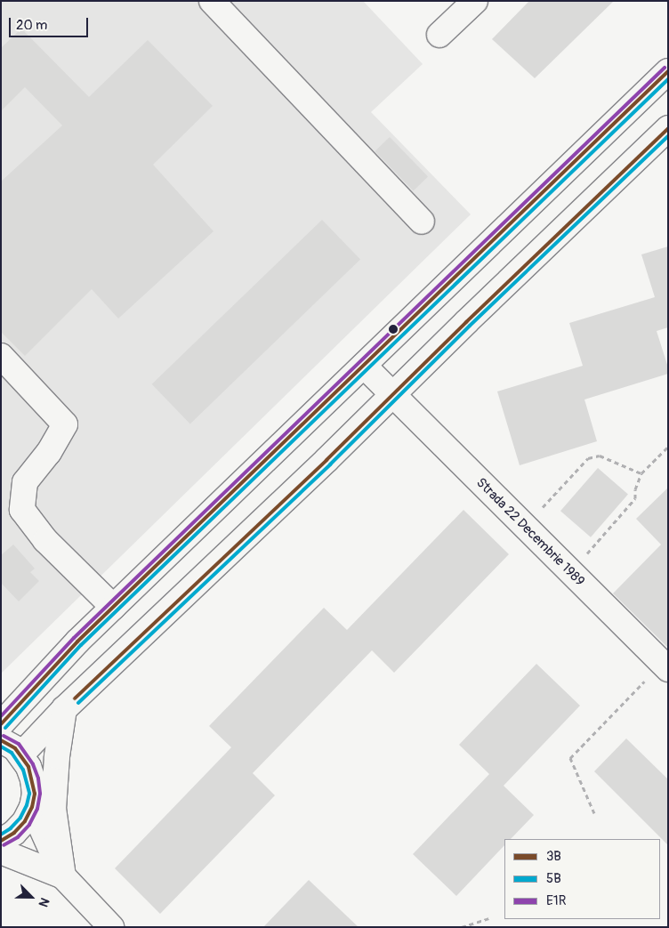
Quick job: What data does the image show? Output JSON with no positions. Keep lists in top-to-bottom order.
{
  "streets": {
    "main road": ["Strada 22 Decembrie 1989"]
  },
  "lines": ["transit line E1R", "transit line 3B", "transit line 5B"],
  "legend": ["3B", "5B", "E1R"],
  "scale_bar": "20 m",
  "north": "bottom right"
}
